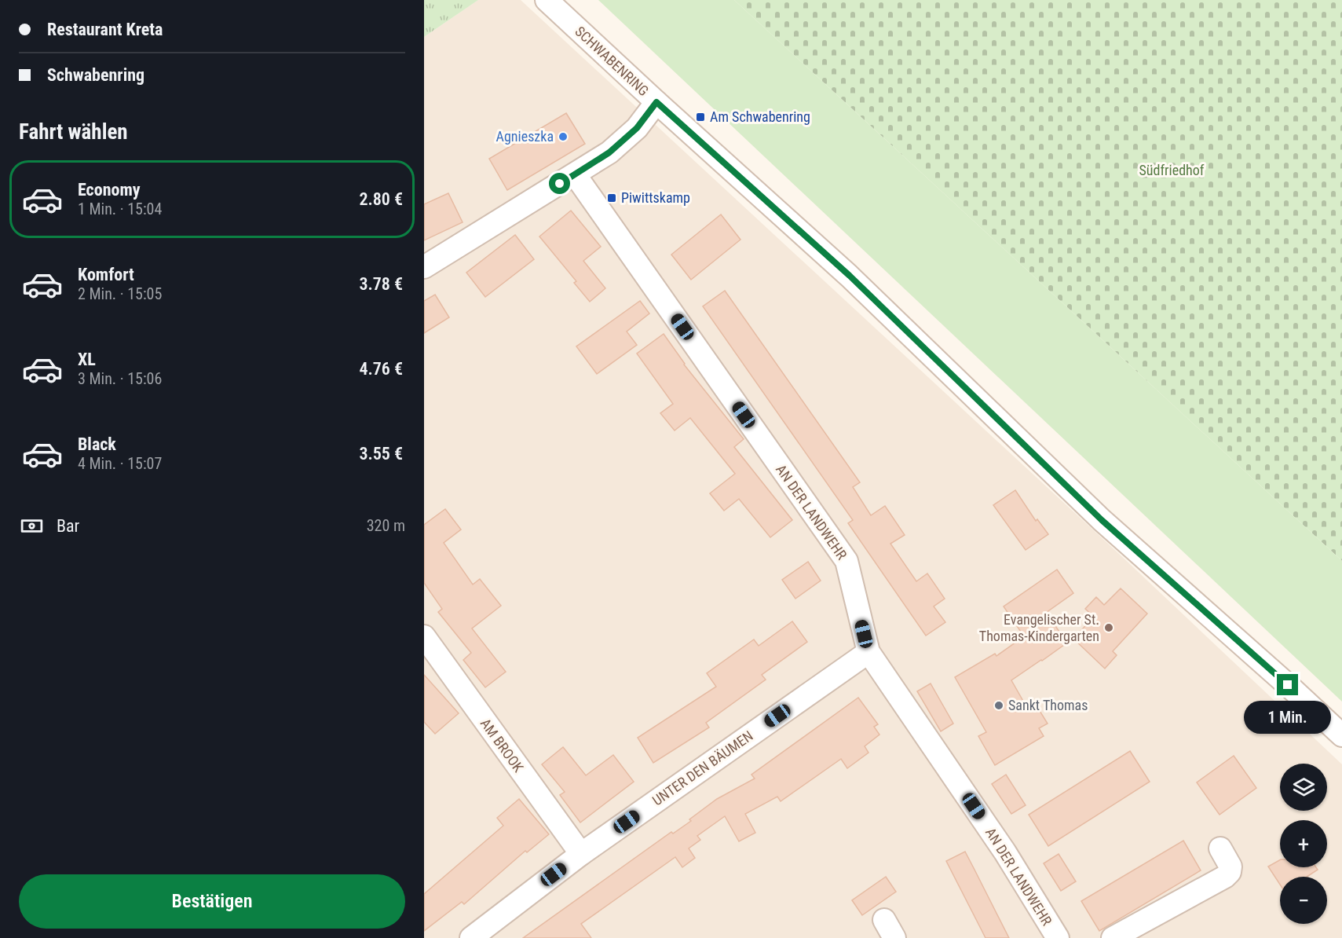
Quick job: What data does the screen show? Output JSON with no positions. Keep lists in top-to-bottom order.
{
  "streets": {
    "street": [
      "SCHWABENRING",
      "AN DER LANDWEHR",
      "AM BROOK",
      "UNTER DEN BÄUMEN"
    ]
  },
  "crossings": [
    ["AN DER LANDWEHR", "UNTER DEN BÄUMEN"],
    ["AM BROOK", "UNTER DEN BÄUMEN"]
  ],
  "parks": ["Südfriedhof"],
  "places": {
    "transit": ["Am Schwabenring", "Piwittskamp"],
    "other": ["Agnieszka", "Evangelischer St. Thomas-Kindergarten", "Sankt Thomas"]
  },
  "page": {
    "banner": ["Restaurant Kreta", "Schwabenring"],
    "heading": "Fahrt wählen",
    "list": [
      {
        "name": "Economy",
        "note": "1 Min. · 15:04",
        "value": "2.80 €"
      },
      {
        "name": "Komfort",
        "note": "2 Min. · 15:05",
        "value": "3.78 €"
      },
      {
        "name": "XL",
        "note": "3 Min. · 15:06",
        "value": "4.76 €"
      },
      {
        "name": "Black",
        "note": "4 Min. · 15:07",
        "value": "3.55 €"
      }
    ],
    "pay": ["Bar", "320 m"],
    "bubble": "1 Min.",
    "map_buttons": ["+", "−"],
    "buttons": "Bestätigen"
  }
}
